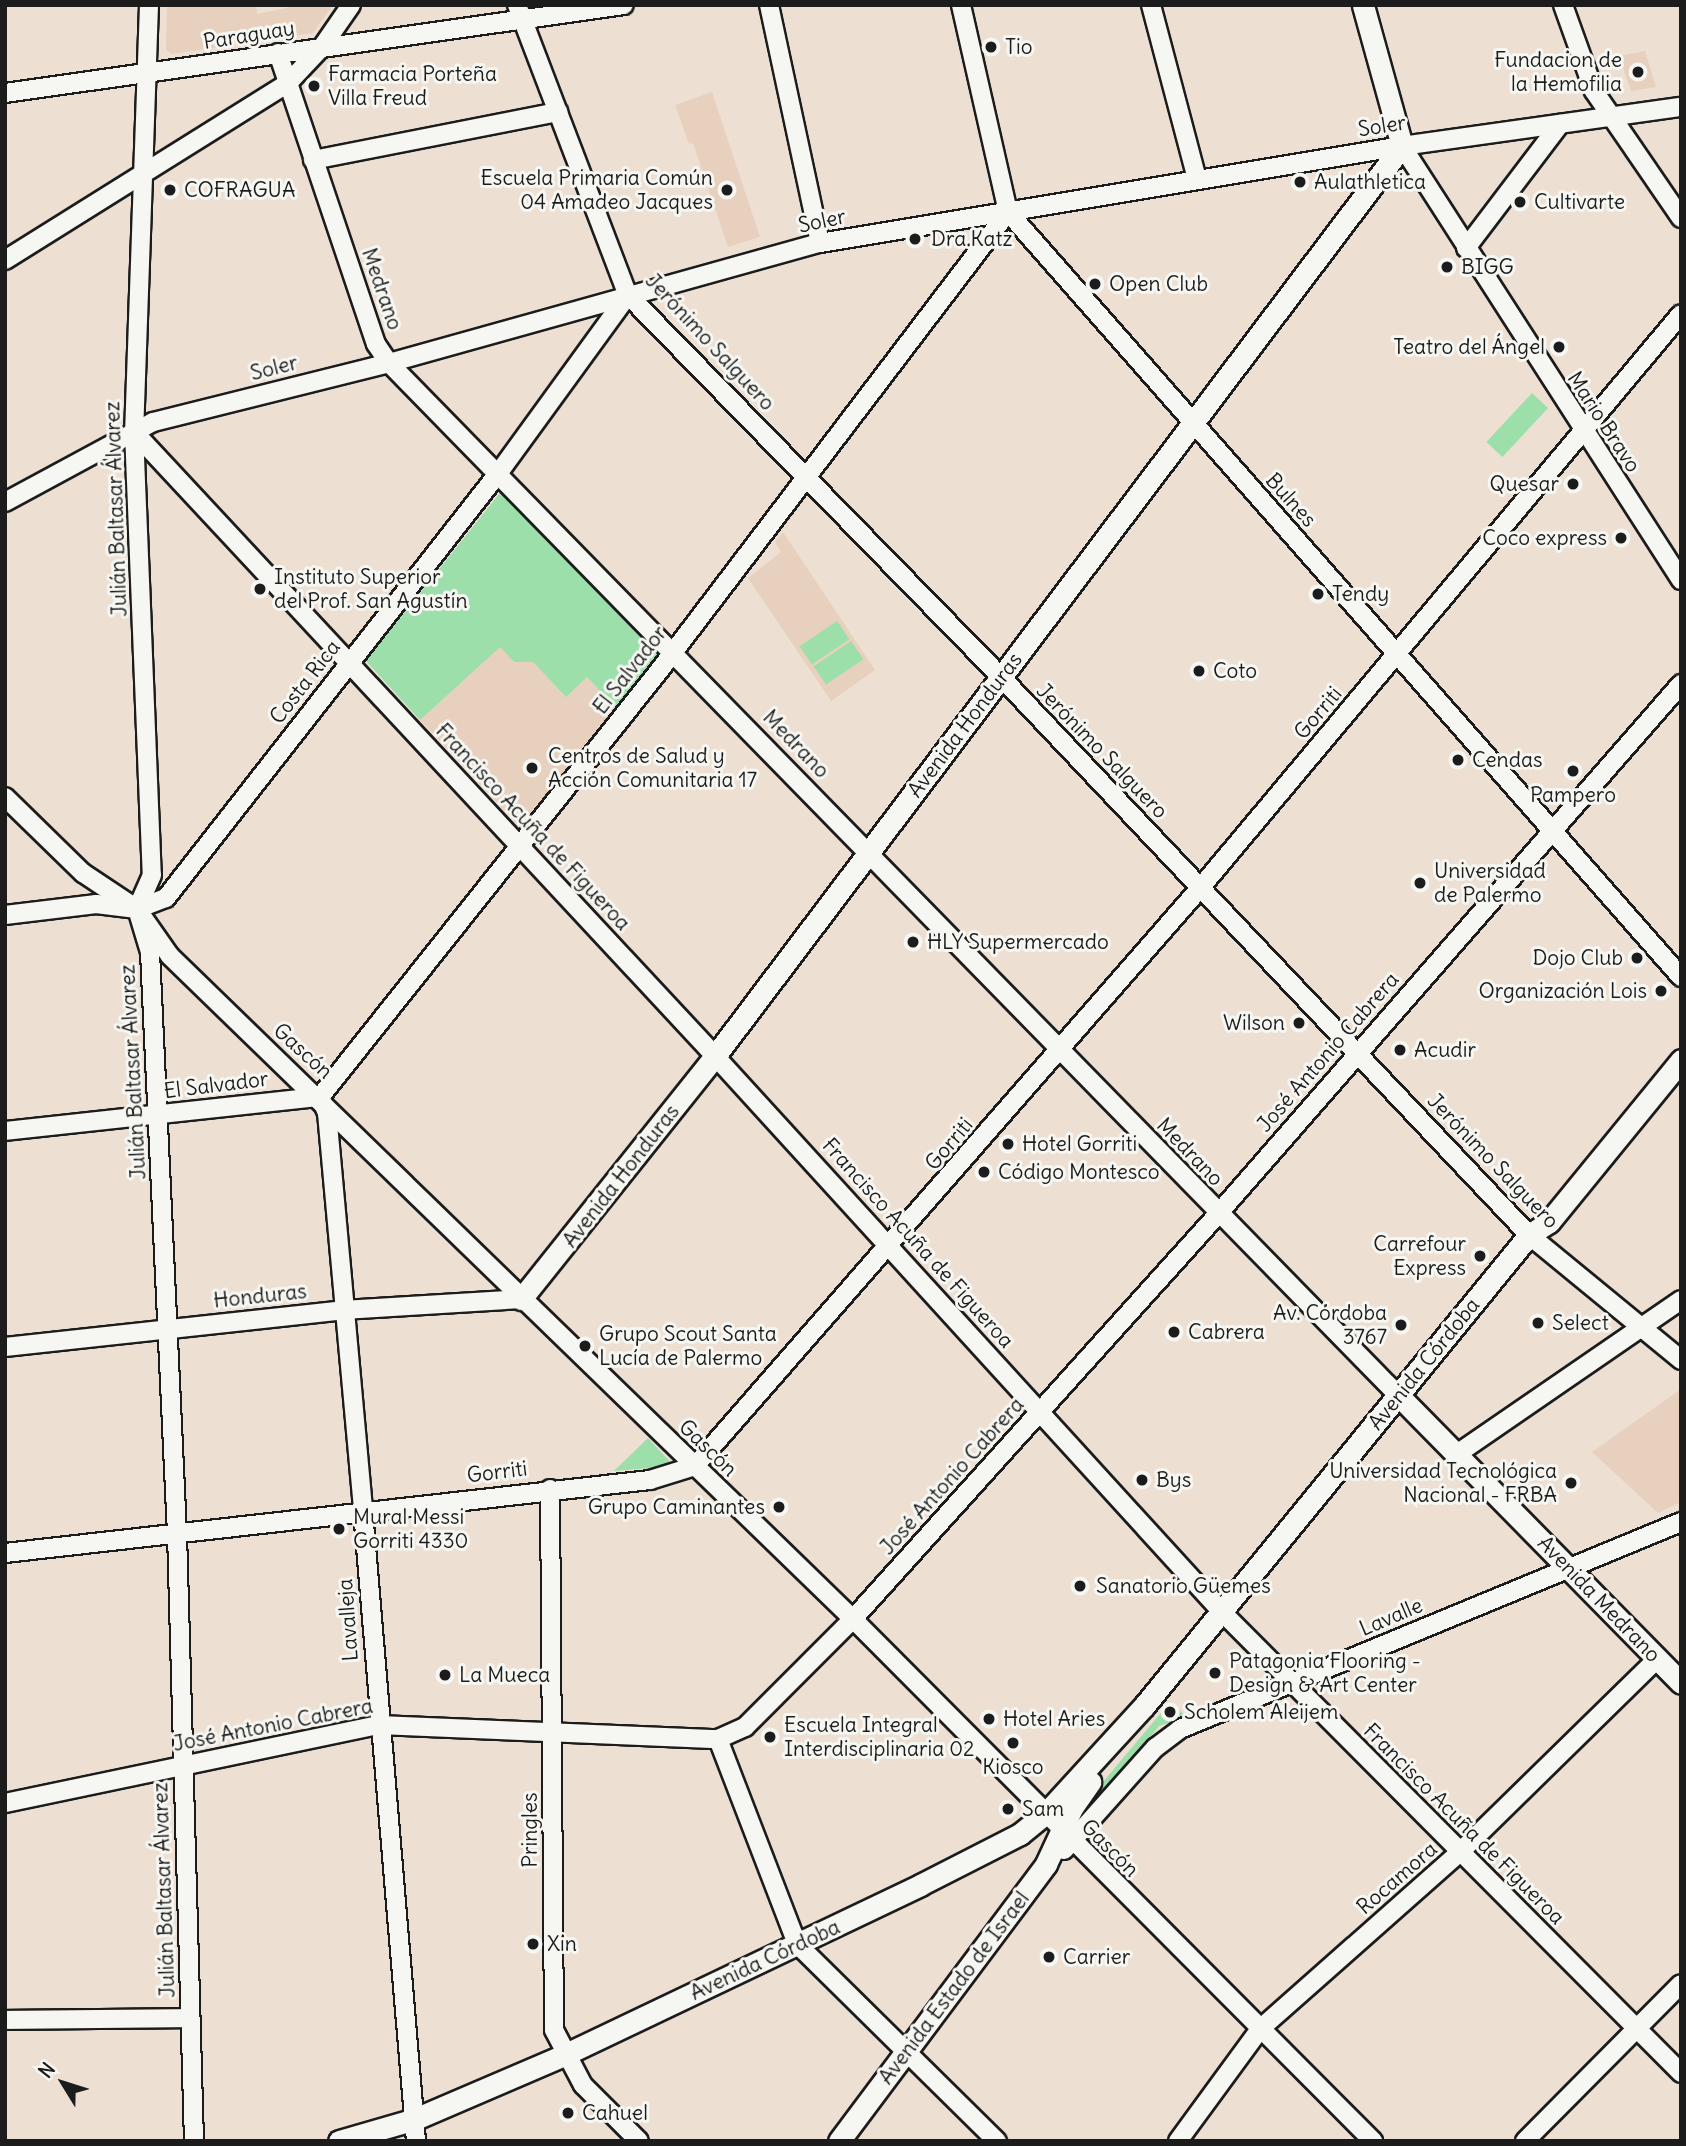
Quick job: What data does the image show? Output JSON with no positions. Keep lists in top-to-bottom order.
{
  "streets": {
    "main road": [
      "Avenida Honduras",
      "Avenida Córdoba",
      "Avenida Medrano",
      "Avenida Estado de Israel"
    ],
    "street": [
      "Paraguay",
      "Soler",
      "Medrano",
      "Jerónimo Salguero",
      "Mario Bravo",
      "Bulnes",
      "Julián Baltasar Álvarez",
      "El Salvador",
      "Costa Rica",
      "Gorriti",
      "Francisco Acuña de Figueroa",
      "Gascón",
      "José Antonio Cabrera",
      "Honduras",
      "Lavalle",
      "Lavalleja",
      "Pringles",
      "Rocamora"
    ]
  },
  "crossings": [
    ["Paraguay", "Medrano"],
    ["Paraguay", "Jerónimo Salguero"],
    ["Paraguay", "Julián Baltasar Álvarez"],
    ["Soler", "Medrano"],
    ["Soler", "Jerónimo Salguero"],
    ["Soler", "Mario Bravo"],
    ["Soler", "Bulnes"],
    ["Soler", "Julián Baltasar Álvarez"],
    ["Soler", "El Salvador"],
    ["Soler", "Costa Rica"],
    ["Soler", "Avenida Honduras"],
    ["Soler", "Francisco Acuña de Figueroa"],
    ["Medrano", "El Salvador"],
    ["Medrano", "Costa Rica"],
    ["Medrano", "Gorriti"],
    ["Medrano", "Avenida Honduras"],
    ["Medrano", "José Antonio Cabrera"],
    ["Medrano", "Avenida Córdoba"],
    ["Medrano", "Avenida Medrano"],
    ["Jerónimo Salguero", "El Salvador"],
    ["Jerónimo Salguero", "Costa Rica"],
    ["Jerónimo Salguero", "Gorriti"],
    ["Jerónimo Salguero", "Avenida Honduras"],
    ["Jerónimo Salguero", "José Antonio Cabrera"],
    ["Jerónimo Salguero", "Avenida Córdoba"],
    ["Mario Bravo", "Gorriti"],
    ["Mario Bravo", "Avenida Honduras"],
    ["Bulnes", "El Salvador"],
    ["Bulnes", "Gorriti"],
    ["Bulnes", "Avenida Honduras"],
    ["Bulnes", "José Antonio Cabrera"],
    ["Julián Baltasar Álvarez", "El Salvador"],
    ["Julián Baltasar Álvarez", "Costa Rica"],
    ["Julián Baltasar Álvarez", "Gorriti"],
    ["Julián Baltasar Álvarez", "Francisco Acuña de Figueroa"],
    ["Julián Baltasar Álvarez", "Gascón"],
    ["Julián Baltasar Álvarez", "José Antonio Cabrera"],
    ["Julián Baltasar Álvarez", "Honduras"],
    ["El Salvador", "Francisco Acuña de Figueroa"],
    ["El Salvador", "Gascón"],
    ["El Salvador", "Lavalleja"],
    ["Costa Rica", "Francisco Acuña de Figueroa"],
    ["Costa Rica", "Gascón"],
    ["Gorriti", "Francisco Acuña de Figueroa"],
    ["Gorriti", "Gascón"],
    ["Gorriti", "Lavalleja"],
    ["Gorriti", "Pringles"],
    ["Avenida Honduras", "Francisco Acuña de Figueroa"],
    ["Avenida Honduras", "Gascón"],
    ["Avenida Honduras", "Honduras"],
    ["Francisco Acuña de Figueroa", "José Antonio Cabrera"],
    ["Francisco Acuña de Figueroa", "Avenida Córdoba"],
    ["Francisco Acuña de Figueroa", "Lavalle"],
    ["Francisco Acuña de Figueroa", "Rocamora"],
    ["Gascón", "José Antonio Cabrera"],
    ["Gascón", "Honduras"],
    ["Gascón", "Avenida Córdoba"],
    ["Gascón", "Lavalle"],
    ["Gascón", "Lavalleja"],
    ["Gascón", "Rocamora"],
    ["Gascón", "Avenida Estado de Israel"],
    ["José Antonio Cabrera", "Lavalleja"],
    ["José Antonio Cabrera", "Pringles"],
    ["Honduras", "Lavalleja"],
    ["Avenida Córdoba", "Avenida Medrano"],
    ["Avenida Córdoba", "Lavalle"],
    ["Avenida Córdoba", "Lavalleja"],
    ["Avenida Córdoba", "Pringles"],
    ["Avenida Córdoba", "Avenida Estado de Israel"],
    ["Avenida Medrano", "Lavalle"],
    ["Avenida Medrano", "Rocamora"],
    ["Lavalle", "Avenida Estado de Israel"]
  ],
  "places": [
    "Tio",
    "Fundacion de la Hemofilia",
    "Farmacia Porteña Villa Freud",
    "Aulathletica",
    "COFRAGUA",
    "Escuela Primaria Común 04 Amadeo Jacques",
    "Cultivarte",
    "Dra.Katz",
    "BIGG",
    "Open Club",
    "Teatro del Ángel",
    "Quesar",
    "Coco express",
    "Instituto Superior del Prof. San Agustín",
    "Tendy",
    "Coto",
    "Cendas",
    "Centros de Salud y Acción Comunitaria 17",
    "Pampero",
    "Universidad de Palermo",
    "HLY Supermercado",
    "Dojo Club",
    "Organización Lois",
    "Wilson",
    "Acudir",
    "Hotel Gorriti",
    "Código Montesco",
    "Carrefour Express",
    "Select",
    "Av. Córdoba 3767",
    "Cabrera",
    "Grupo Scout Santa Lucía de Palermo",
    "Bys",
    "Universidad Tecnológica Nacional - FRBA",
    "Grupo Caminantes",
    "Mural Messi Gorriti 4330",
    "Sanatorio Güemes",
    "Patagonia Flooring - Design & Art Center",
    "La Mueca",
    "Scholem Aleijem",
    "Hotel Aries",
    "Escuela Integral Interdisciplinaria 02",
    "Kiosco",
    "Sam",
    "Xin",
    "Carrier",
    "Cahuel"
  ],
  "north": "top left"
}
